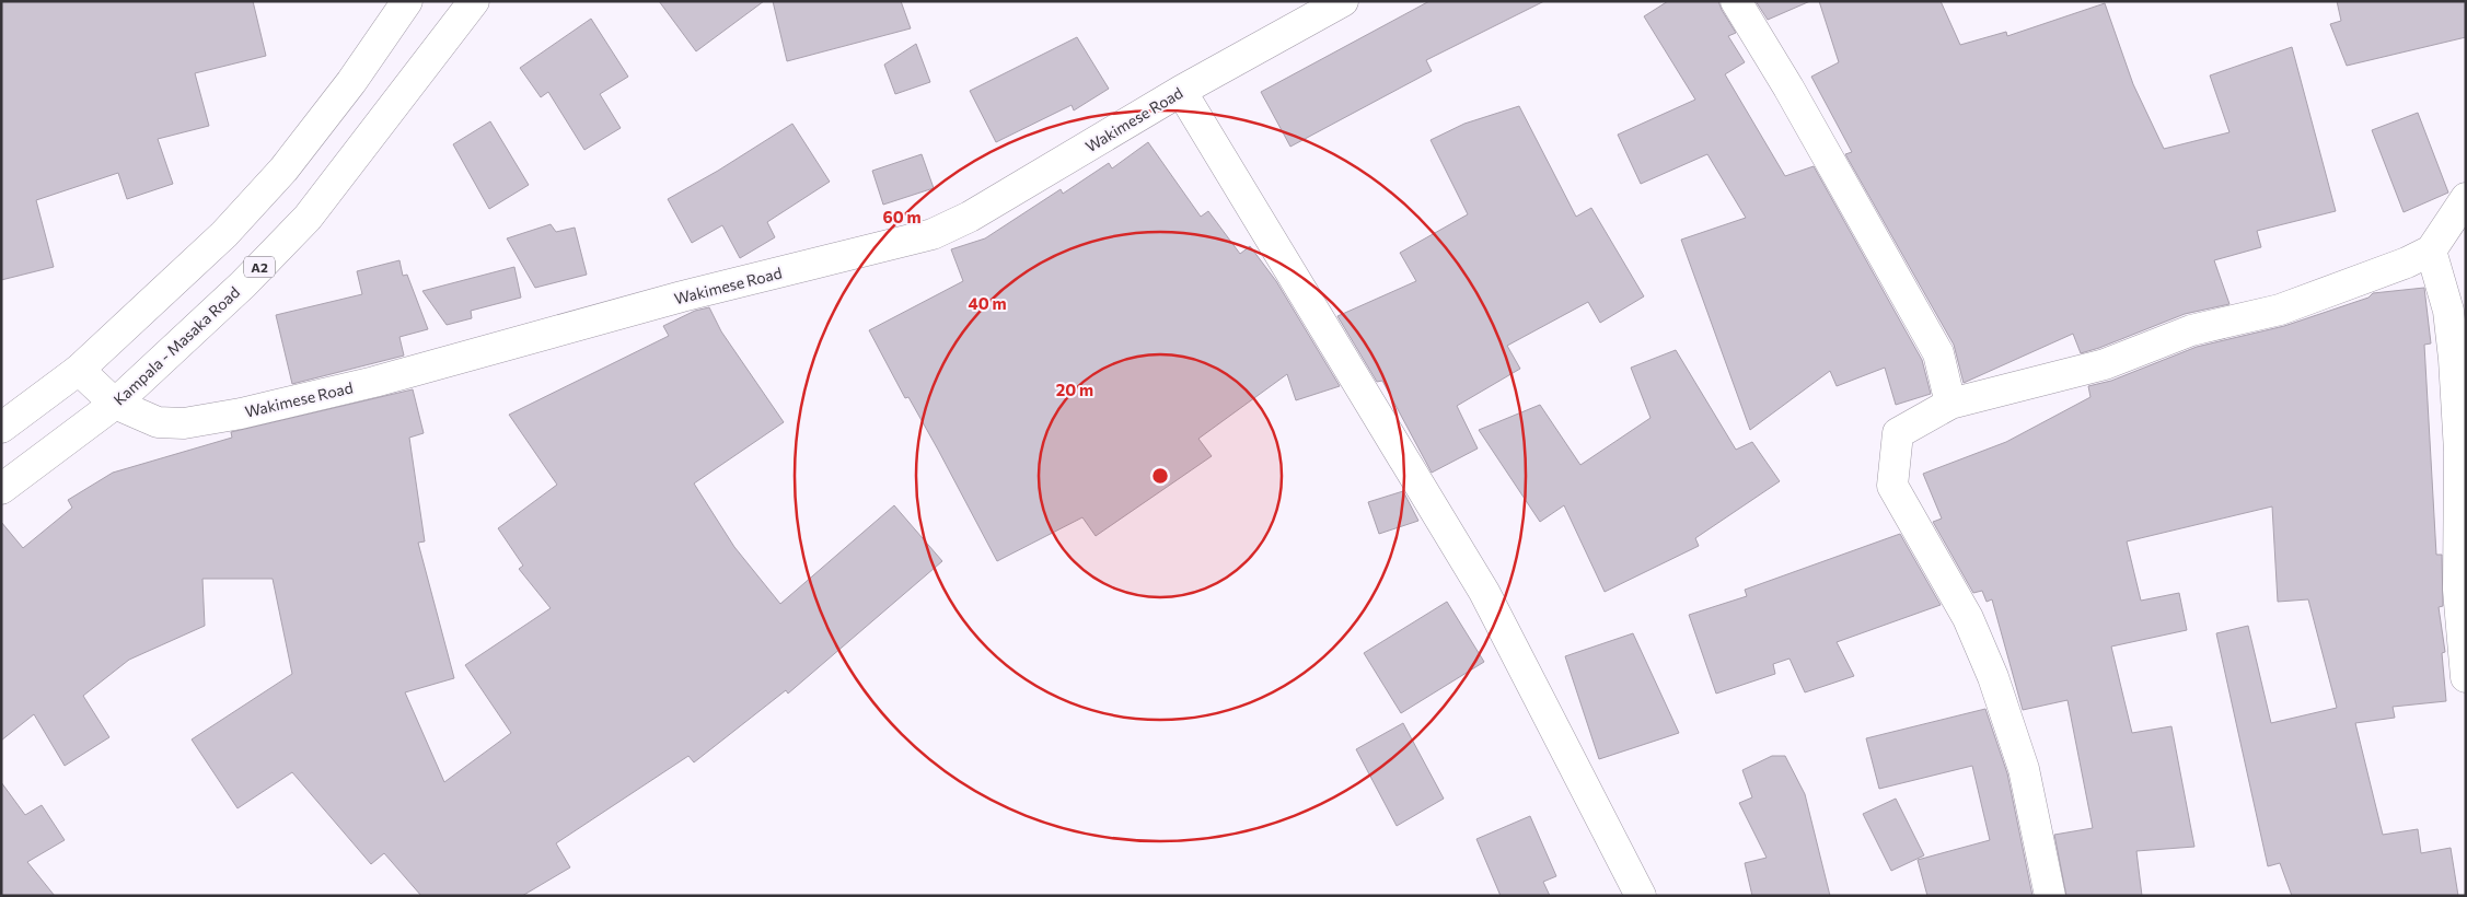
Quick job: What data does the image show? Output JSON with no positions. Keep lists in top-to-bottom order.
{
  "streets": {
    "main road": ["Wakimese Road", "A2", "Kampala - Masaka Road"]
  },
  "crossings": [
    ["Wakimese Road", "Kampala - Masaka Road"]
  ],
  "rings": ["60 m", "40 m", "20 m"]
}
